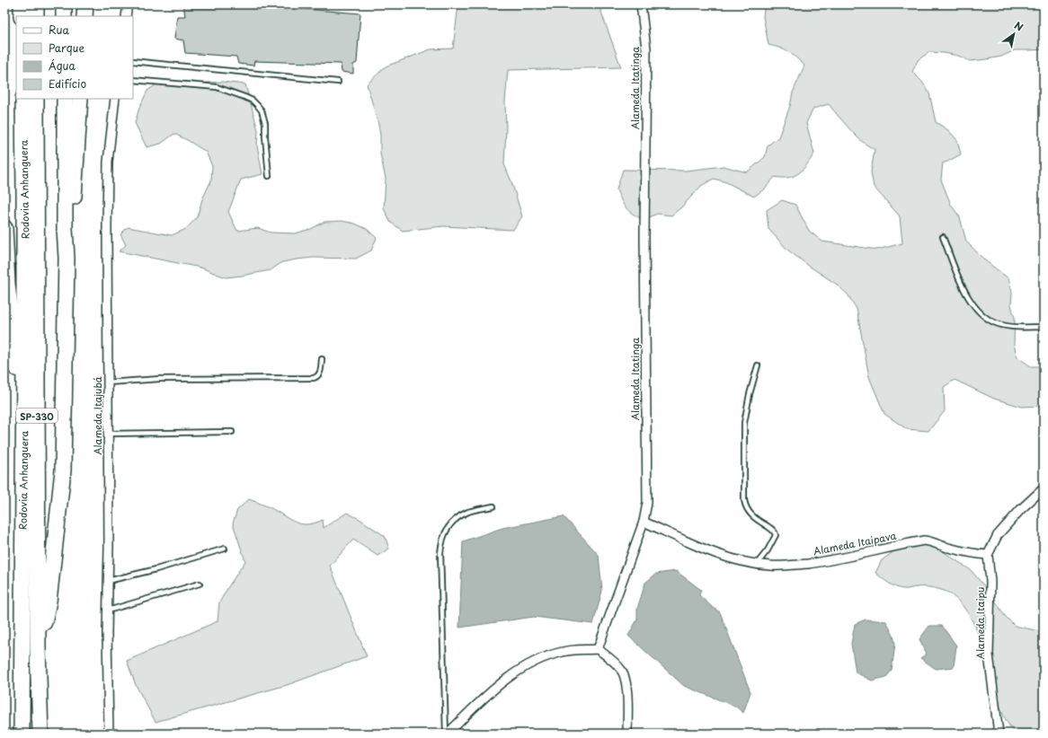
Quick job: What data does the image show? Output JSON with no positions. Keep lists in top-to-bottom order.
{
  "streets": {
    "highway": ["Rodovia Anhanguera", "SP-330"],
    "street": [
      "Alameda Itatinga",
      "Alameda Itajubá",
      "Alameda Itaipava",
      "Alameda Itaipu"
    ]
  },
  "crossings": [
    ["Alameda Itatinga", "Alameda Itaipava"],
    ["Alameda Itaipava", "Alameda Itaipu"]
  ],
  "legend": [
    "Rua",
    "Parque",
    "Água",
    "Edifício"
  ],
  "north": "top right"
}
